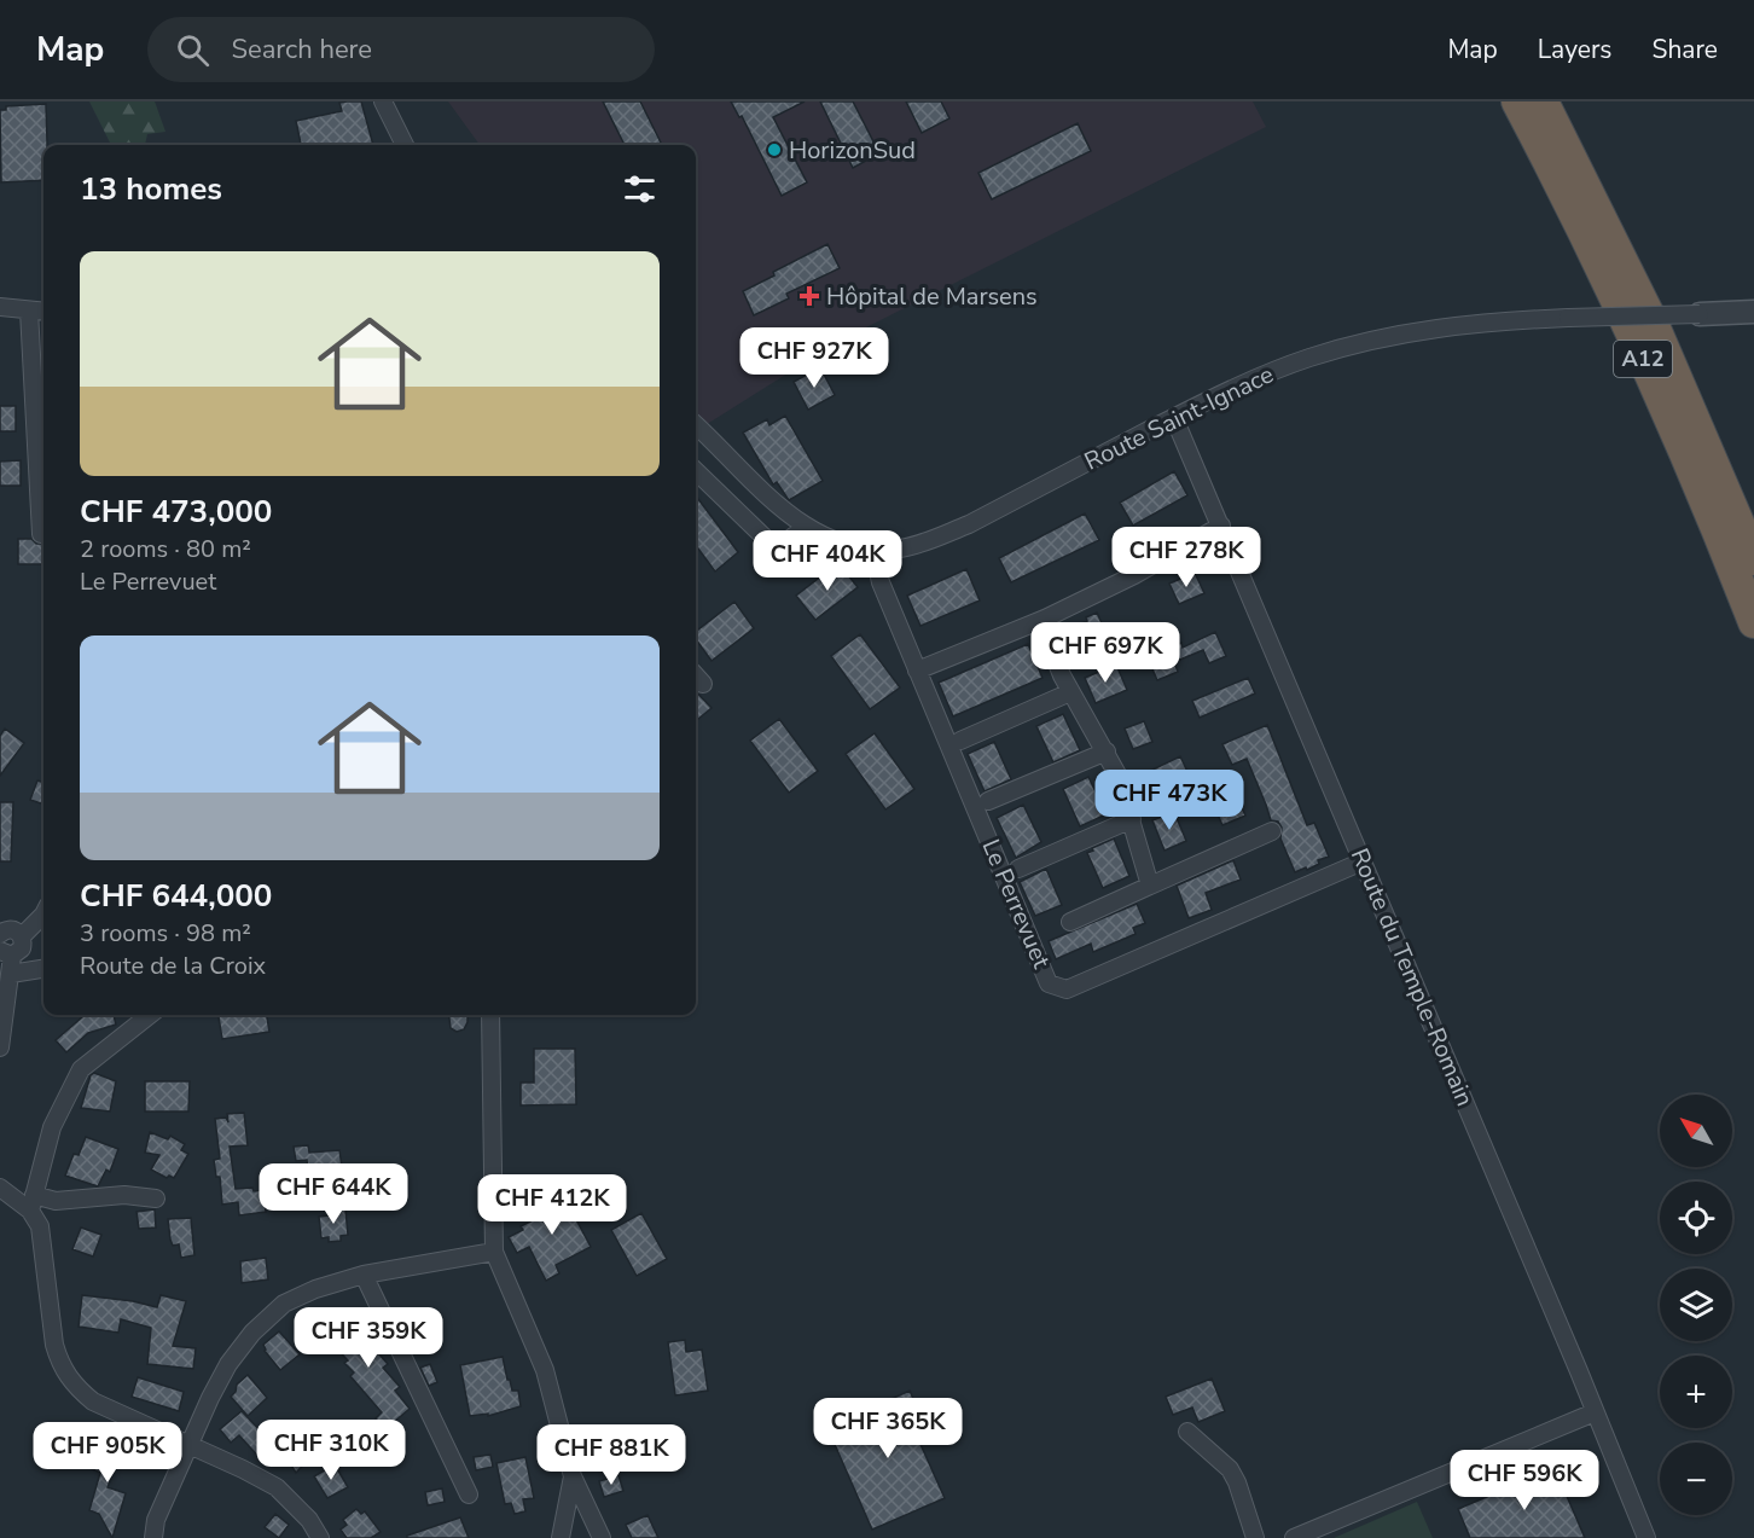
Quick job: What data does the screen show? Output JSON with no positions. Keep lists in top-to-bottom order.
{
  "streets": {
    "highway": ["A12"],
    "street": ["Route Saint-Ignace", "Le Perrevuet", "Route du Temple-Romain"]
  },
  "crossings": [
    ["Route Saint-Ignace", "Le Perrevuet"],
    ["Route Saint-Ignace", "Route du Temple-Romain"],
    ["Le Perrevuet", "Route du Temple-Romain"]
  ],
  "places": {
    "other": ["HorizonSud"],
    "health": ["Hôpital de Marsens"]
  },
  "north": "top left",
  "page": {
    "header": "Map",
    "search": "Search here",
    "nav": ["Map", "Layers", "Share"],
    "heading": "13 homes",
    "list": [
      {
        "name": "CHF 473,000",
        "note": "2 rooms · 80 m² · Le Perrevuet"
      },
      {
        "name": "CHF 644,000",
        "note": "3 rooms · 98 m² · Route de la Croix"
      }
    ],
    "price": [
      "CHF 927K",
      "CHF 278K",
      "CHF 404K",
      "CHF 697K",
      "CHF 473K",
      "CHF 644K",
      "CHF 412K",
      "CHF 359K",
      "CHF 365K",
      "CHF 310K",
      "CHF 905K",
      "CHF 881K",
      "CHF 596K"
    ],
    "map_buttons": ["+", "−"]
  }
}
